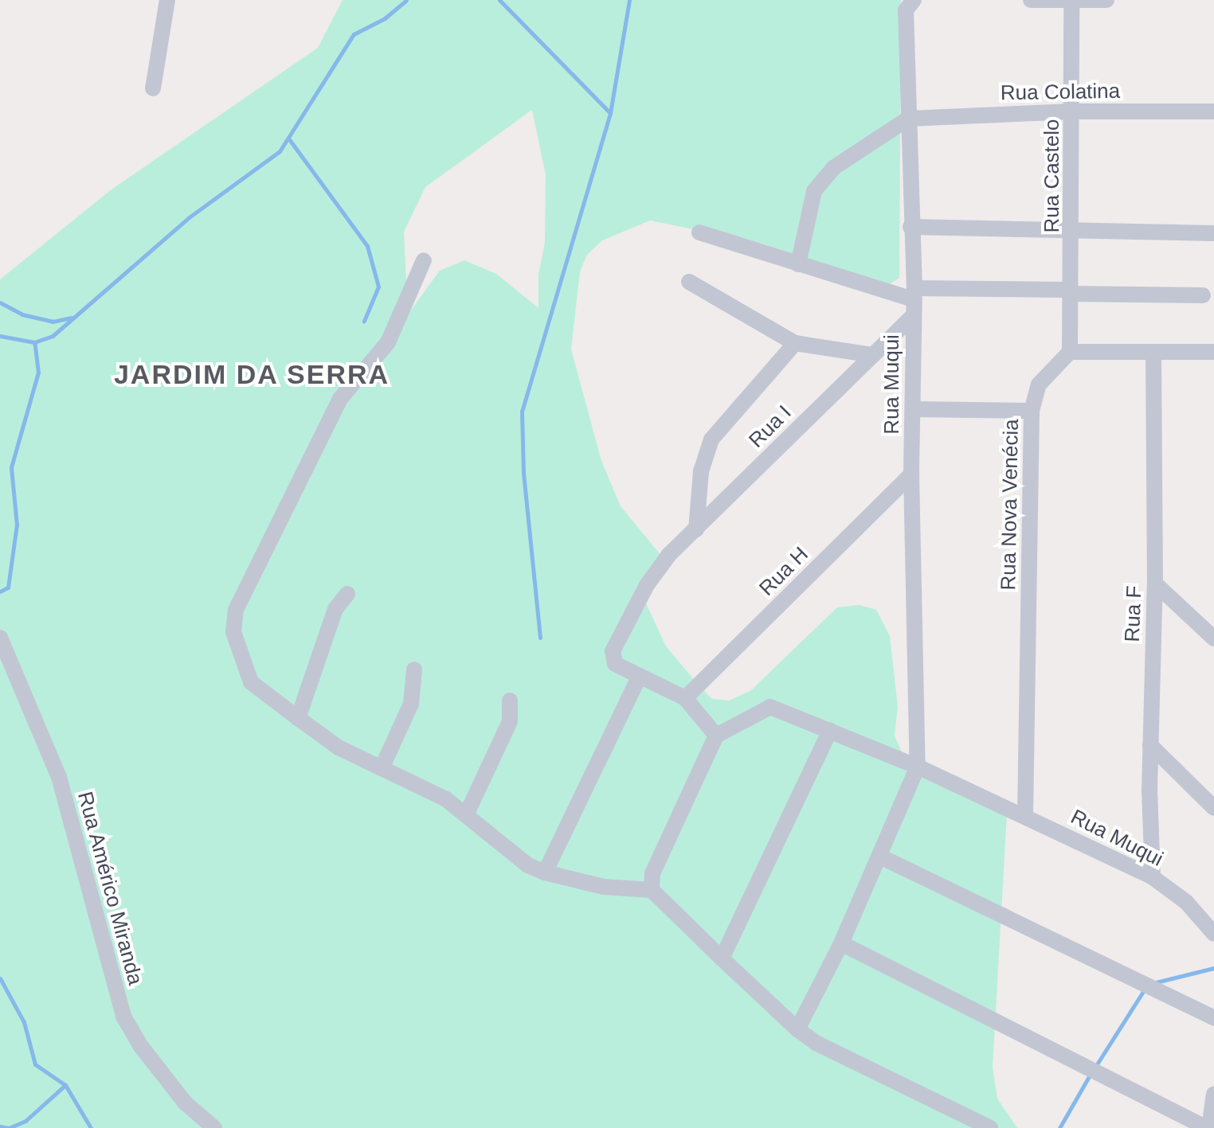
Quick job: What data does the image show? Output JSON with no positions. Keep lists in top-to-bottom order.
{
  "streets": {
    "street": [
      "Rua Colatina",
      "Rua Castelo",
      "Rua Muqui",
      "Rua I",
      "Rua Nova Venécia",
      "Rua H",
      "Rua F",
      "Rua Américo Miranda"
    ]
  },
  "crossings": [
    ["Rua Colatina", "Rua Castelo"],
    ["Rua Colatina", "Rua Muqui"],
    ["Rua Castelo", "Rua Nova Venécia"],
    ["Rua Muqui", "Rua I"],
    ["Rua Muqui", "Rua Nova Venécia"],
    ["Rua Muqui", "Rua H"],
    ["Rua Muqui", "Rua F"],
    ["Rua I", "Rua H"]
  ],
  "districts": ["JARDIM DA SERRA"]
}
